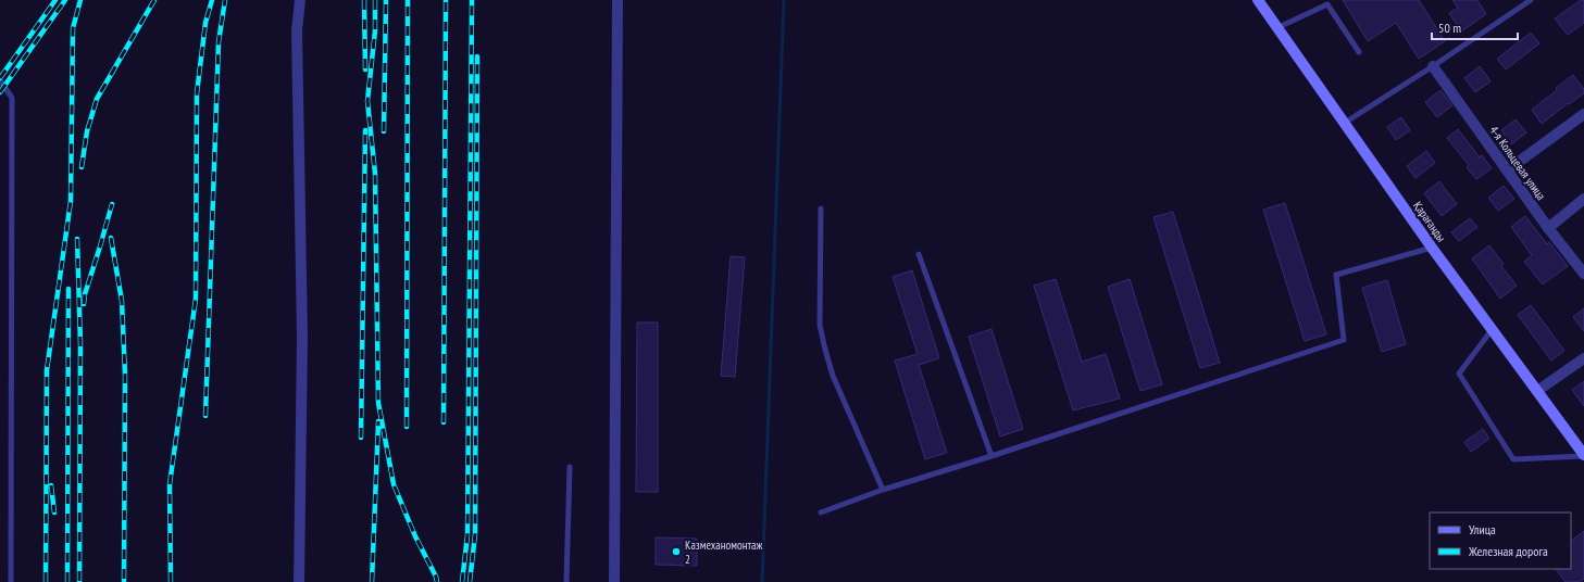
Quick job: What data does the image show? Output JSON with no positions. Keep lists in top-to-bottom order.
{
  "streets": {
    "main road": ["Қарағанды"],
    "street": ["4-я Кольцевая улица"]
  },
  "places": ["Казмеханомонтаж 2"],
  "legend": ["Улица", "Железная дорога"],
  "scale_bar": "50 m"
}
